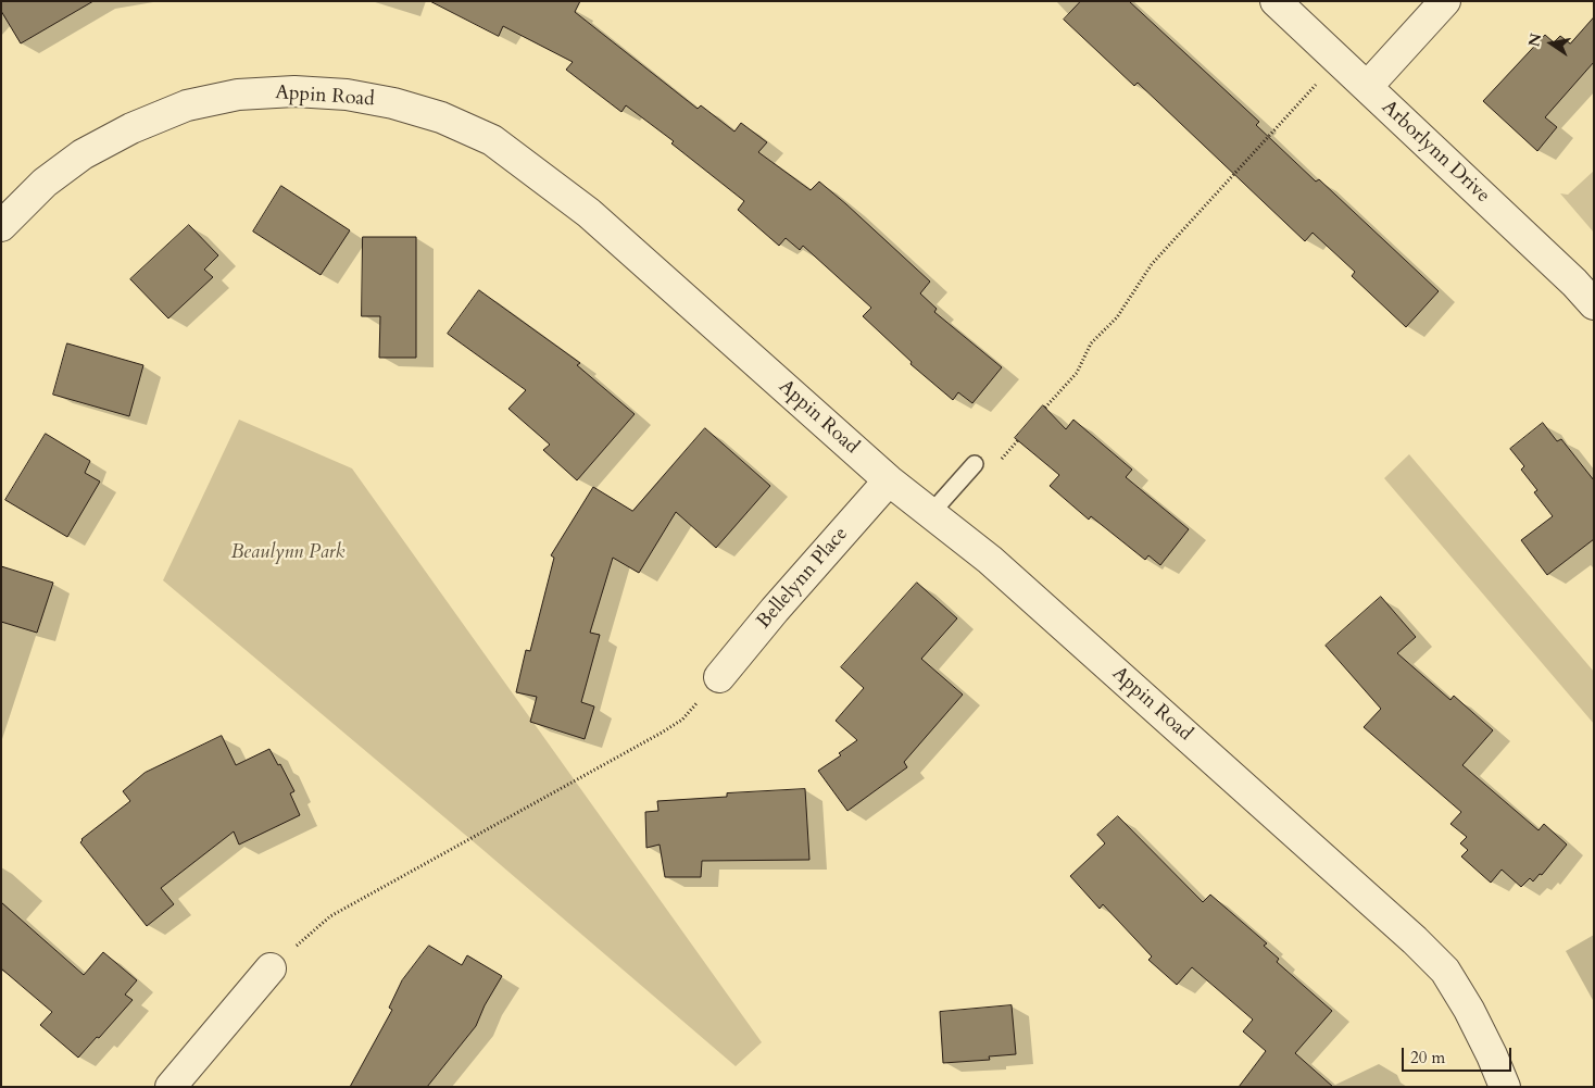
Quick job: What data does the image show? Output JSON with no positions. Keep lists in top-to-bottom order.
{
  "streets": {
    "street": ["Appin Road", "Arborlynn Drive", "Bellelynn Place"]
  },
  "crossings": [
    ["Appin Road", "Bellelynn Place"]
  ],
  "parks": ["Beaulynn Park"],
  "scale_bar": "20 m",
  "north": "left"
}
